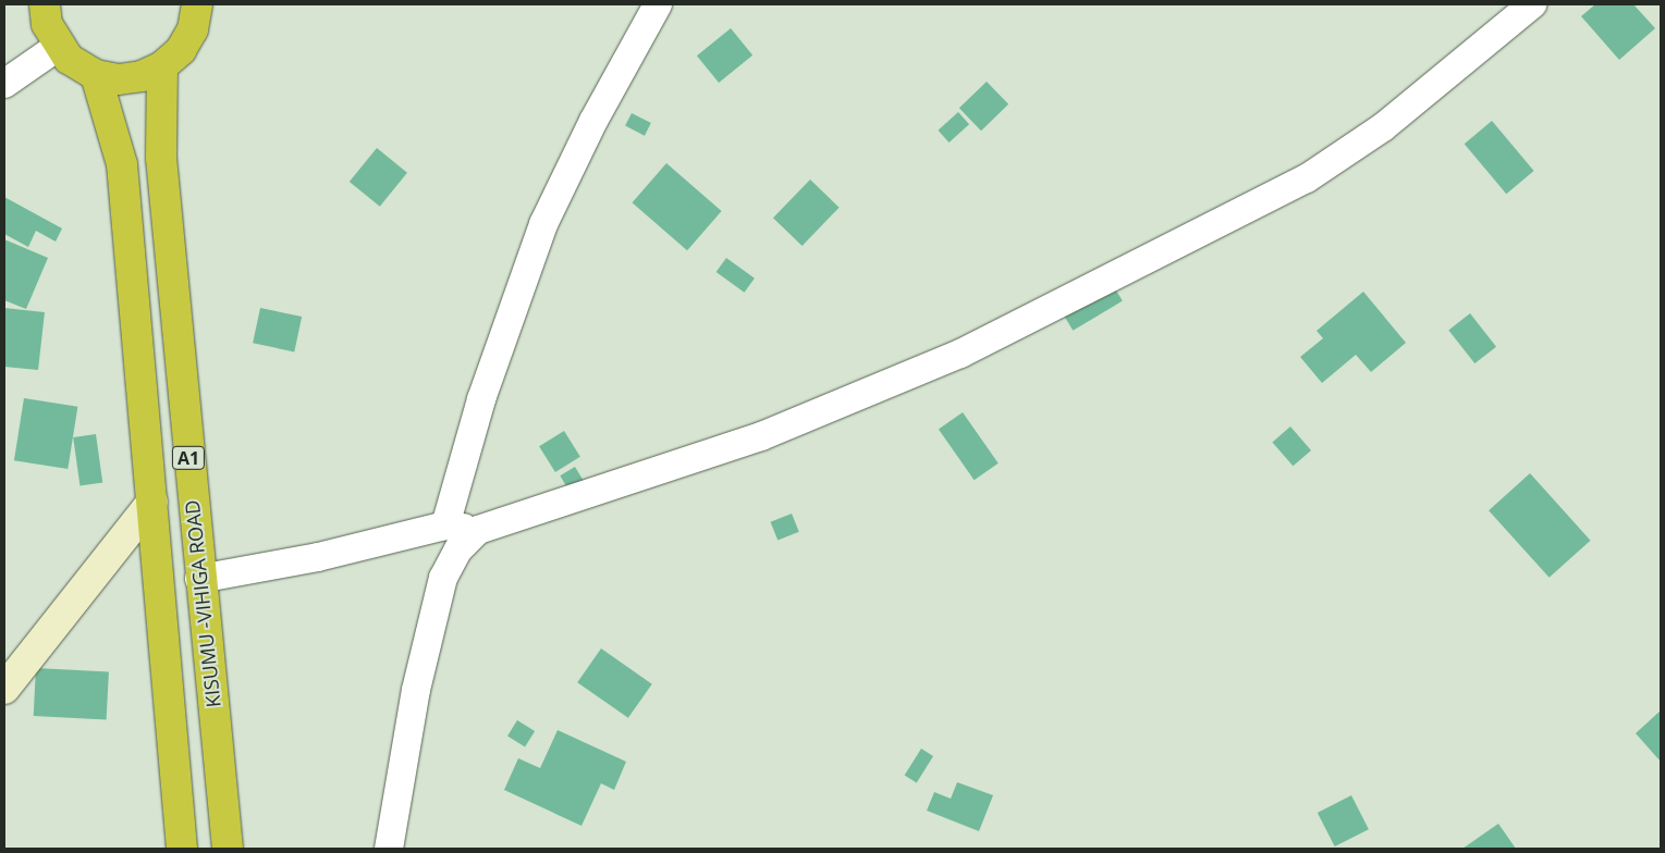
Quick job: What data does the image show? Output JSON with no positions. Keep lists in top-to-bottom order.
{
  "streets": {
    "highway": ["A1", "KISUMU -VIHIGA ROAD"]
  }
}
